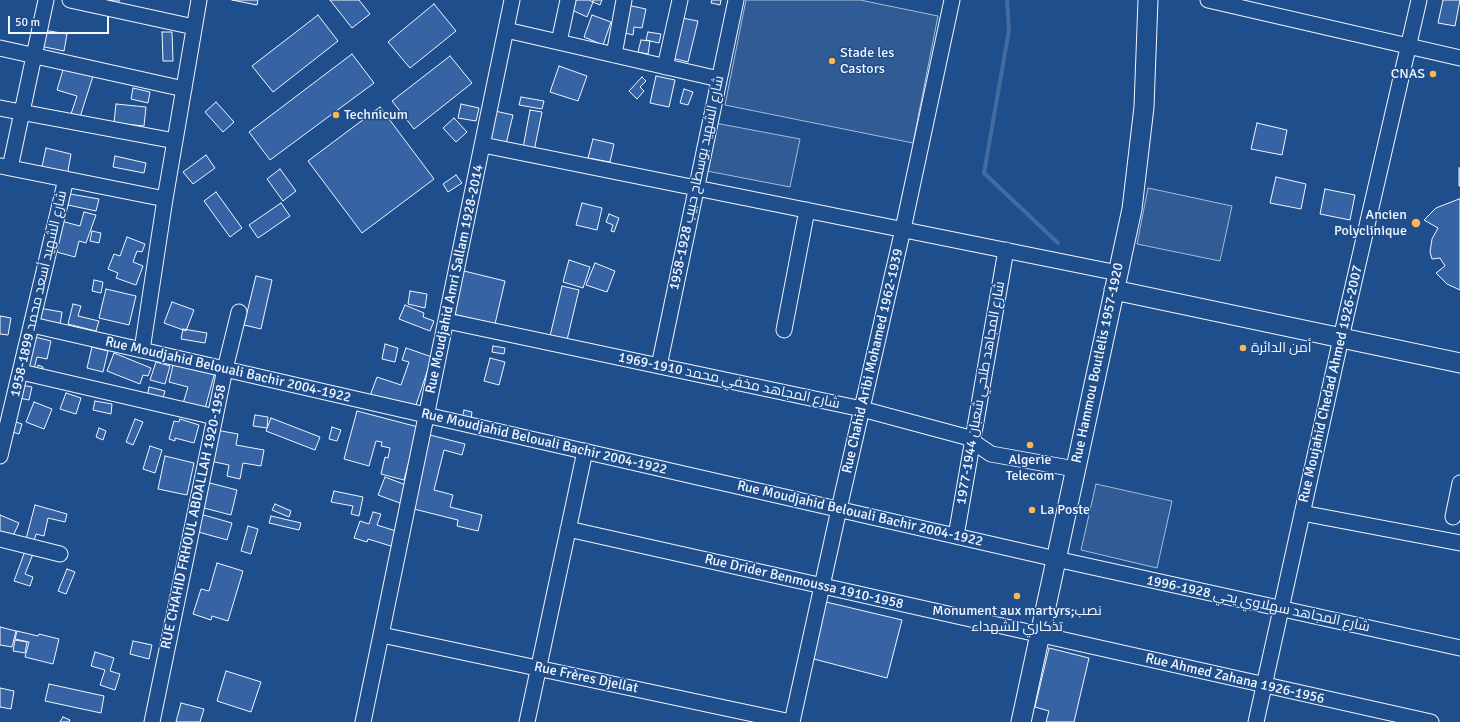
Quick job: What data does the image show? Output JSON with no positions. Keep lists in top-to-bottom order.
{
  "streets": {
    "main road": ["Rue Hammou Boutlelis 1957-1920"],
    "street": [
      "شارع الشهيد بوسطاح حبيب 1928-1958",
      "Rue Moudjahid Amri Sallam 1928-2014",
      "شارع الشهيد أسعد محمد 1899-1958",
      "Rue Chahid Aribi Mohamed 1962-1939",
      "Rue Moudjahid Belouali Bachir 2004-1922",
      "شارع المجاهد مخفي محمد 1910-1969",
      "Rue Moujahid Chedad Ahmed 1926-2007",
      "شارع المجاهد طلحي شعبان 1944-1977",
      "RUE CHAHID FRHOUL ABDALLAH 1920-1958",
      "Rue Drider Benmoussa 1910-1958",
      "شارع المجاهد سهلاوي يحي 1928-1996",
      "Rue Frères Djellat",
      "Rue Ahmed Zahana 1926-1956"
    ]
  },
  "crossings": [
    ["شارع الشهيد بوسطاح حبيب 1928-1958", "شارع المجاهد مخفي محمد 1910-1969"],
    ["Rue Moudjahid Amri Sallam 1928-2014", "Rue Moudjahid Belouali Bachir 2004-1922"],
    ["Rue Moudjahid Amri Sallam 1928-2014", "شارع المجاهد مخفي محمد 1910-1969"],
    ["Rue Moudjahid Amri Sallam 1928-2014", "Rue Frères Djellat"],
    ["شارع الشهيد أسعد محمد 1899-1958", "Rue Moudjahid Belouali Bachir 2004-1922"],
    ["Rue Chahid Aribi Mohamed 1962-1939", "Rue Moudjahid Belouali Bachir 2004-1922"],
    ["Rue Chahid Aribi Mohamed 1962-1939", "شارع المجاهد مخفي محمد 1910-1969"],
    ["Rue Chahid Aribi Mohamed 1962-1939", "Rue Drider Benmoussa 1910-1958"],
    ["Rue Chahid Aribi Mohamed 1962-1939", "Rue Frères Djellat"],
    ["Rue Hammou Boutlelis 1957-1920", "Rue Moudjahid Belouali Bachir 2004-1922"],
    ["Rue Hammou Boutlelis 1957-1920", "شارع المجاهد مخفي محمد 1910-1969"],
    ["Rue Hammou Boutlelis 1957-1920", "Rue Drider Benmoussa 1910-1958"],
    ["Rue Hammou Boutlelis 1957-1920", "شارع المجاهد سهلاوي يحي 1928-1996"],
    ["Rue Hammou Boutlelis 1957-1920", "Rue Ahmed Zahana 1926-1956"],
    ["Rue Moudjahid Belouali Bachir 2004-1922", "شارع المجاهد طلحي شعبان 1944-1977"],
    ["Rue Moudjahid Belouali Bachir 2004-1922", "RUE CHAHID FRHOUL ABDALLAH 1920-1958"],
    ["Rue Moudjahid Belouali Bachir 2004-1922", "شارع المجاهد سهلاوي يحي 1928-1996"],
    ["شارع المجاهد مخفي محمد 1910-1969", "شارع المجاهد طلحي شعبان 1944-1977"],
    ["Rue Moujahid Chedad Ahmed 1926-2007", "شارع المجاهد سهلاوي يحي 1928-1996"],
    ["Rue Moujahid Chedad Ahmed 1926-2007", "Rue Ahmed Zahana 1926-1956"],
    ["Rue Drider Benmoussa 1910-1958", "Rue Ahmed Zahana 1926-1956"]
  ],
  "places": [
    "Stade les Castors",
    "CNAS",
    "Technicum",
    "Ancien Polyclinique",
    "أمن الدائرة",
    "Algerie Telecom",
    "La Poste",
    "Monument aux martyrs;نصب تذكاري للشهداء"
  ],
  "scale_bar": "50 m"
}
